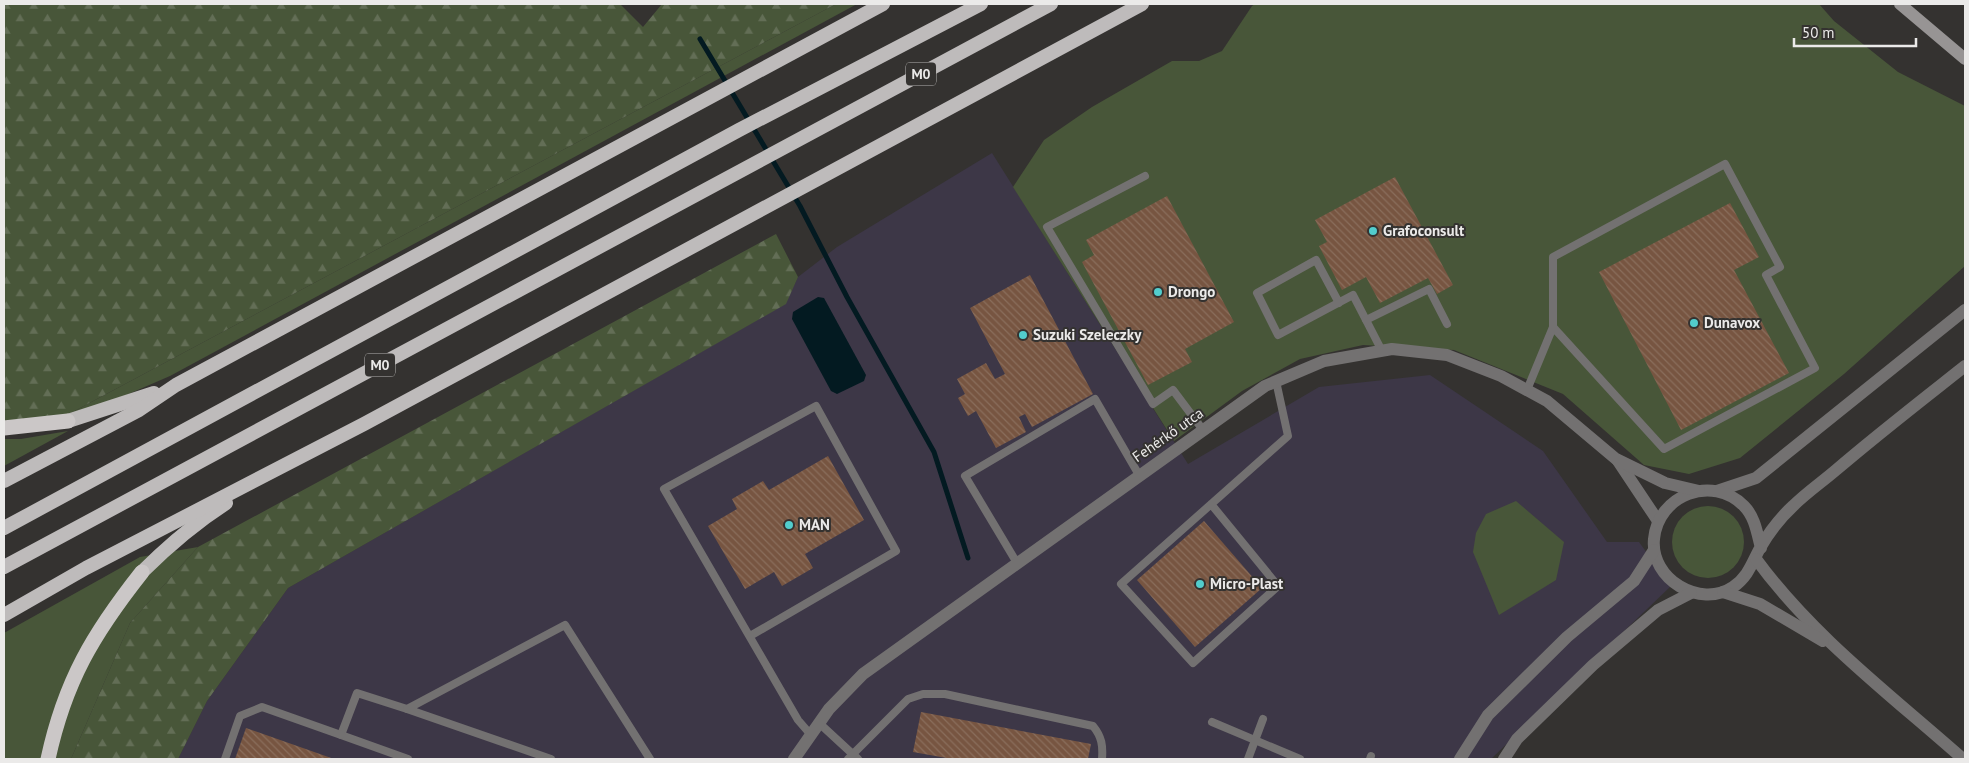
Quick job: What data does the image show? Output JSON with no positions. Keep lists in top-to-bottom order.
{
  "streets": {
    "highway": ["M0"],
    "street": ["Fehérkő utca"]
  },
  "places": [
    "Grafoconsult",
    "Drongo",
    "Dunavox",
    "Suzuki Szeleczky",
    "MAN",
    "Micro-Plast"
  ],
  "scale_bar": "50 m"
}
